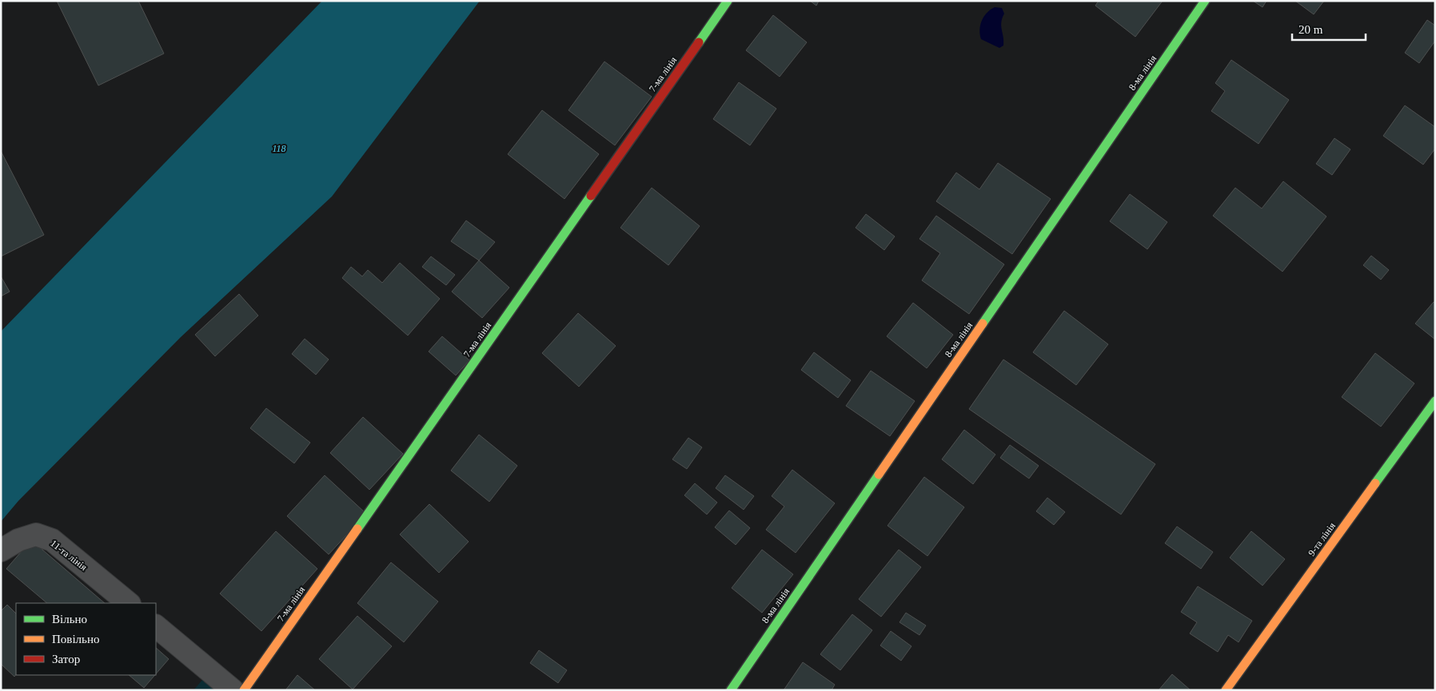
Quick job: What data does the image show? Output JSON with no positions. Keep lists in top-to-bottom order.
{
  "streets": {
    "street": [
      "8-ма лінія",
      "7-ма лінія",
      "9-та лінія",
      "11-та лінія"
    ]
  },
  "parks": ["118"],
  "legend": ["Вільно", "Повільно", "Затор"],
  "scale_bar": "20 m"
}
